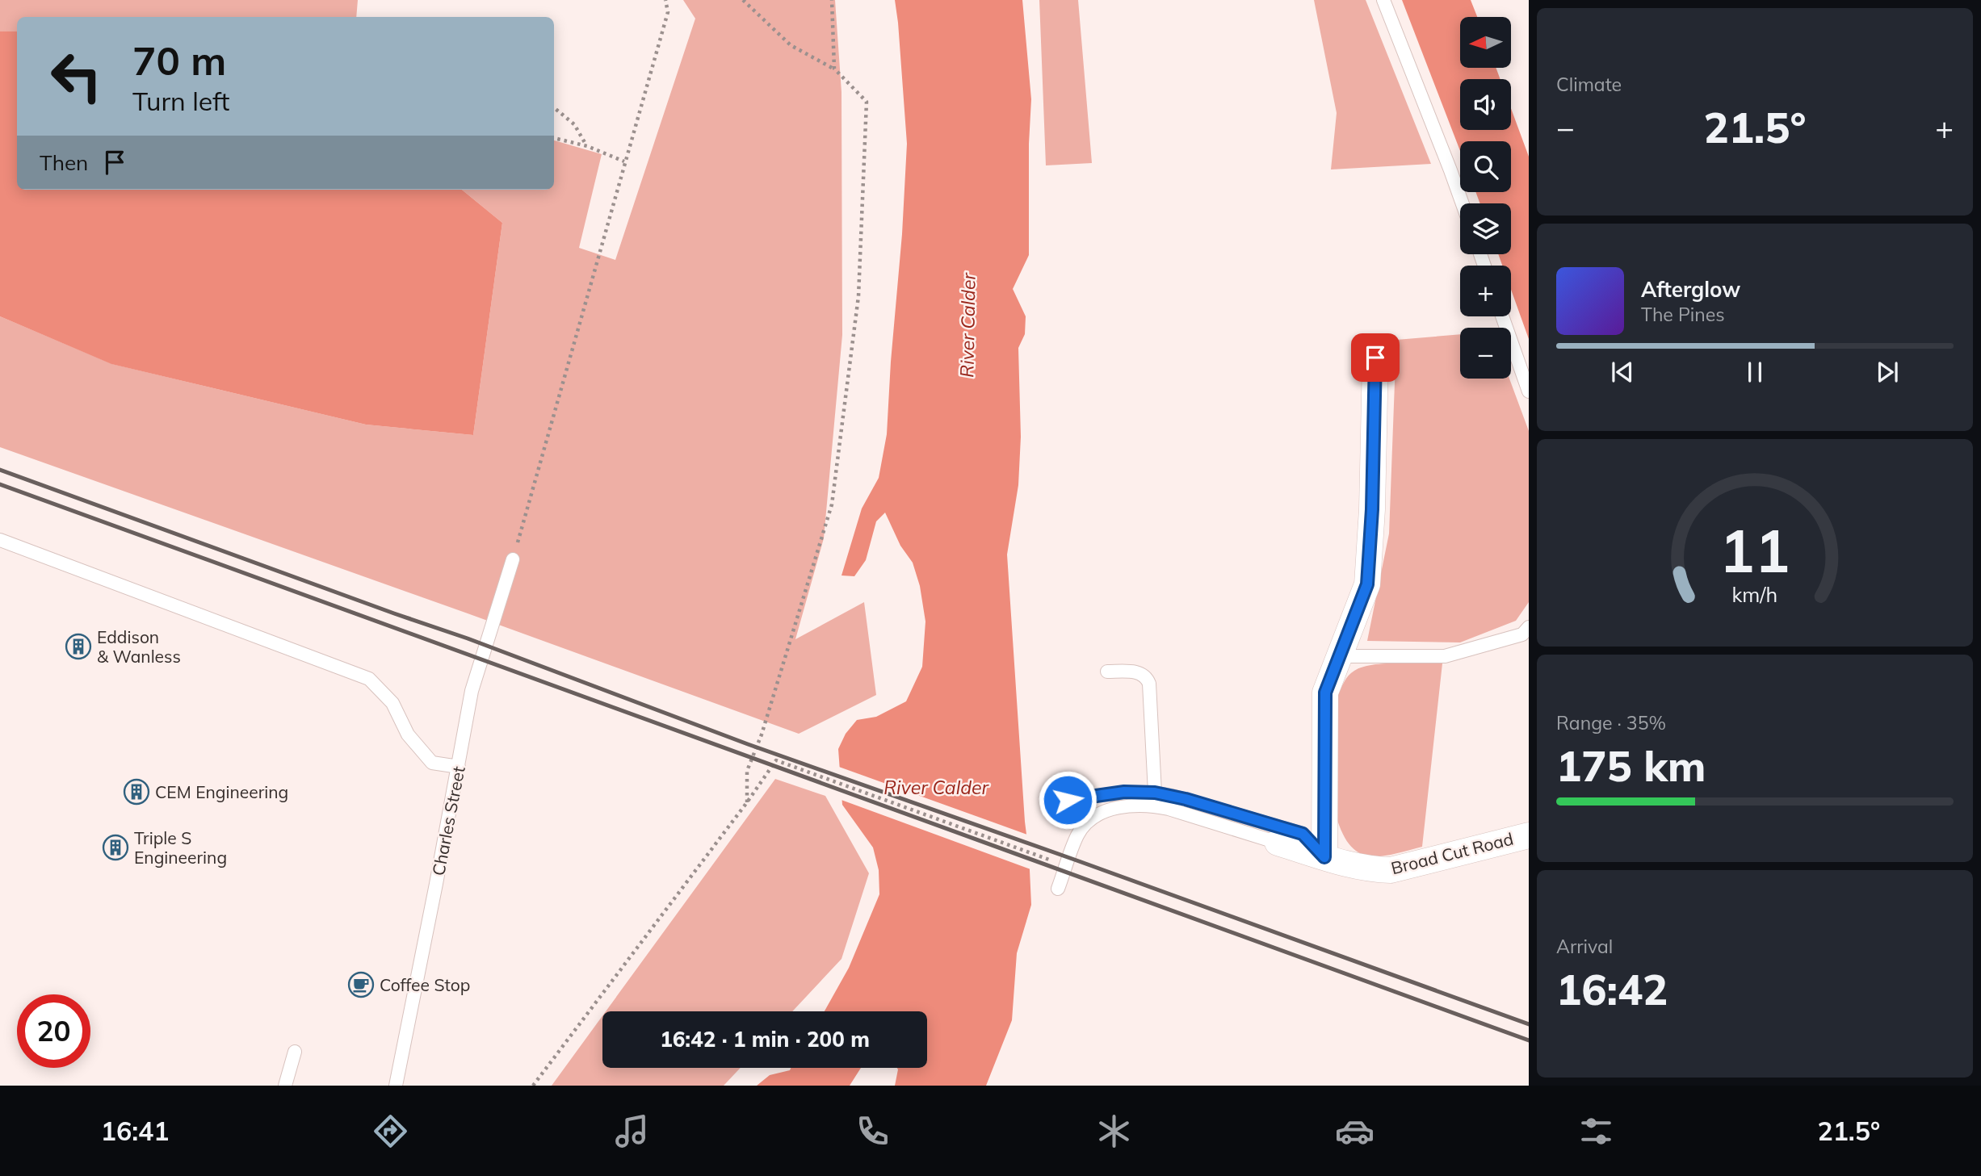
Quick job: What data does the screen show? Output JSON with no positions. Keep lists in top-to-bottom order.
{
  "streets": {
    "street": ["Broad Cut Road"],
    "lane": ["Charles Street"]
  },
  "water": ["River Calder"],
  "places": {
    "building": ["Eddison & Wanless", "CEM Engineering", "Triple S Engineering"],
    "cafe": ["Coffee Stop"]
  },
  "north": "left",
  "page": {
    "tile": [
      "Climate",
      ["Range · 35%", "175 km"],
      ["Arrival", "16:42"]
    ],
    "map_buttons": ["+", "−"],
    "turn": ["70 m", "Turn left"],
    "heat": ["−", "21.5°", "+"],
    "then": "Then",
    "song": ["Afterglow", "The Pines"],
    "limit": "20",
    "trip": "16:42 · 1 min · 200 m",
    "tabs": ["16:41", "21.5°"],
    "gauge": ["11", "km/h"]
  }
}
